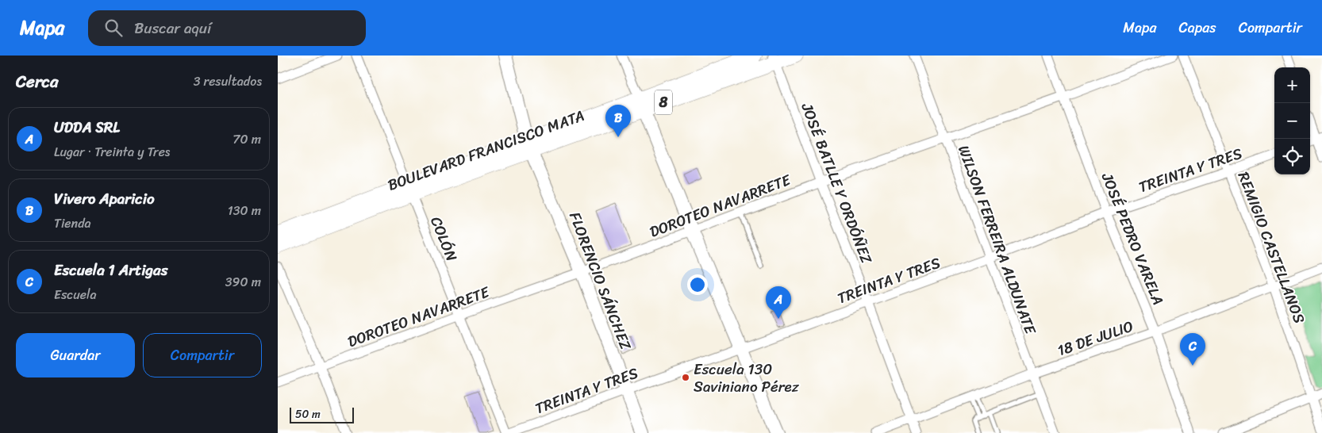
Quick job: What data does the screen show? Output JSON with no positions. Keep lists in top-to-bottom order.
{
  "streets": {
    "main road": ["8", "BOULEVARD FRANCISCO MATA"],
    "street": [
      "TREINTA Y TRES",
      "JOSÉ BATLLE Y ORDÓÑEZ",
      "DOROTEO NAVARRETE",
      "COLÓN",
      "JOSÉ PEDRO VARELA",
      "WILSON FERREIRA ALDUNATE",
      "REMIGIO CASTELLANOS",
      "FLORENCIO SÁNCHEZ",
      "18 DE JULIO"
    ]
  },
  "crossings": [
    ["BOULEVARD FRANCISCO MATA", "JOSÉ BATLLE Y ORDÓÑEZ"],
    ["BOULEVARD FRANCISCO MATA", "COLÓN"],
    ["BOULEVARD FRANCISCO MATA", "FLORENCIO SÁNCHEZ"],
    ["TREINTA Y TRES", "JOSÉ BATLLE Y ORDÓÑEZ"],
    ["TREINTA Y TRES", "JOSÉ PEDRO VARELA"],
    ["TREINTA Y TRES", "WILSON FERREIRA ALDUNATE"],
    ["TREINTA Y TRES", "REMIGIO CASTELLANOS"],
    ["TREINTA Y TRES", "FLORENCIO SÁNCHEZ"],
    ["JOSÉ BATLLE Y ORDÓÑEZ", "DOROTEO NAVARRETE"],
    ["JOSÉ BATLLE Y ORDÓÑEZ", "18 DE JULIO"],
    ["DOROTEO NAVARRETE", "COLÓN"],
    ["DOROTEO NAVARRETE", "JOSÉ PEDRO VARELA"],
    ["DOROTEO NAVARRETE", "WILSON FERREIRA ALDUNATE"],
    ["DOROTEO NAVARRETE", "FLORENCIO SÁNCHEZ"],
    ["JOSÉ PEDRO VARELA", "18 DE JULIO"],
    ["WILSON FERREIRA ALDUNATE", "18 DE JULIO"],
    ["REMIGIO CASTELLANOS", "18 DE JULIO"]
  ],
  "places": ["Escuela 130 Saviniano Pérez"],
  "scale_bar": "50 m",
  "page": {
    "header": "Mapa",
    "search": "Buscar aquí",
    "nav": ["Mapa", "Capas", "Compartir"],
    "heading": ["Cerca", "3 resultados"],
    "map_buttons": ["+", "−"],
    "pins": ["B", "A", "C"],
    "list": [
      {
        "mark": "A",
        "name": "UDDA SRL",
        "note": "Lugar · Treinta y Tres",
        "value": "70 m"
      },
      {
        "mark": "B",
        "name": "Vivero Aparicio",
        "note": "Tienda",
        "value": "130 m"
      },
      {
        "mark": "C",
        "name": "Escuela 1 Artigas",
        "note": "Escuela",
        "value": "390 m"
      }
    ],
    "buttons": ["Guardar", "Compartir"],
    "scale": "50 m"
  }
}
